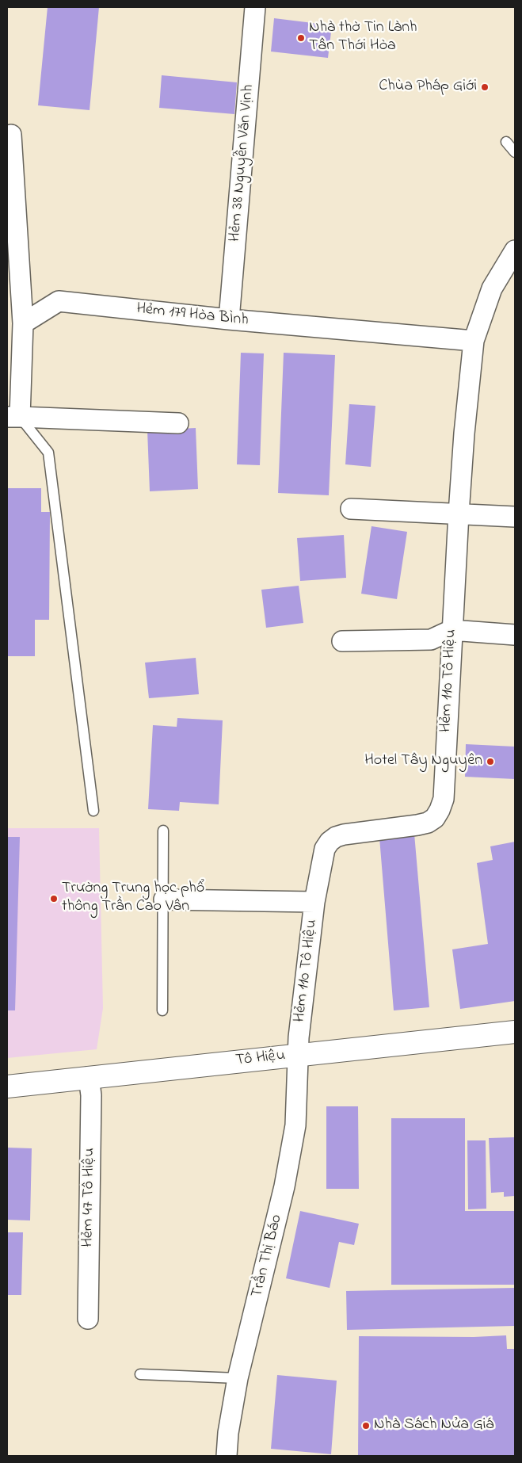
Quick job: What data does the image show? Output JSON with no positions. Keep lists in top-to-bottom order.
{
  "streets": {
    "street": [
      "Hẻm 38 Nguyễn Văn Vịnh",
      "Hẻm 179 Hòa BÌnh",
      "Hẻm 110 Tô Hiệu",
      "Tô Hiệu",
      "Hẻm 47 Tô Hiệu",
      "Trần Thị Báo"
    ]
  },
  "crossings": [
    ["Hẻm 38 Nguyễn Văn Vịnh", "Hẻm 179 Hòa BÌnh"],
    ["Hẻm 179 Hòa BÌnh", "Hẻm 110 Tô Hiệu"],
    ["Hẻm 110 Tô Hiệu", "Tô Hiệu"],
    ["Hẻm 110 Tô Hiệu", "Trần Thị Báo"],
    ["Tô Hiệu", "Hẻm 47 Tô Hiệu"],
    ["Tô Hiệu", "Trần Thị Báo"]
  ],
  "places": [
    "Nhà thờ Tin Lành Tân Thới Hòa",
    "Chùa Pháp Giới",
    "Hotel Tây Nguyên",
    "Trường Trung học phổ thông Trần Cao Vân",
    "Nhà Sách Nửa Giá"
  ]
}
